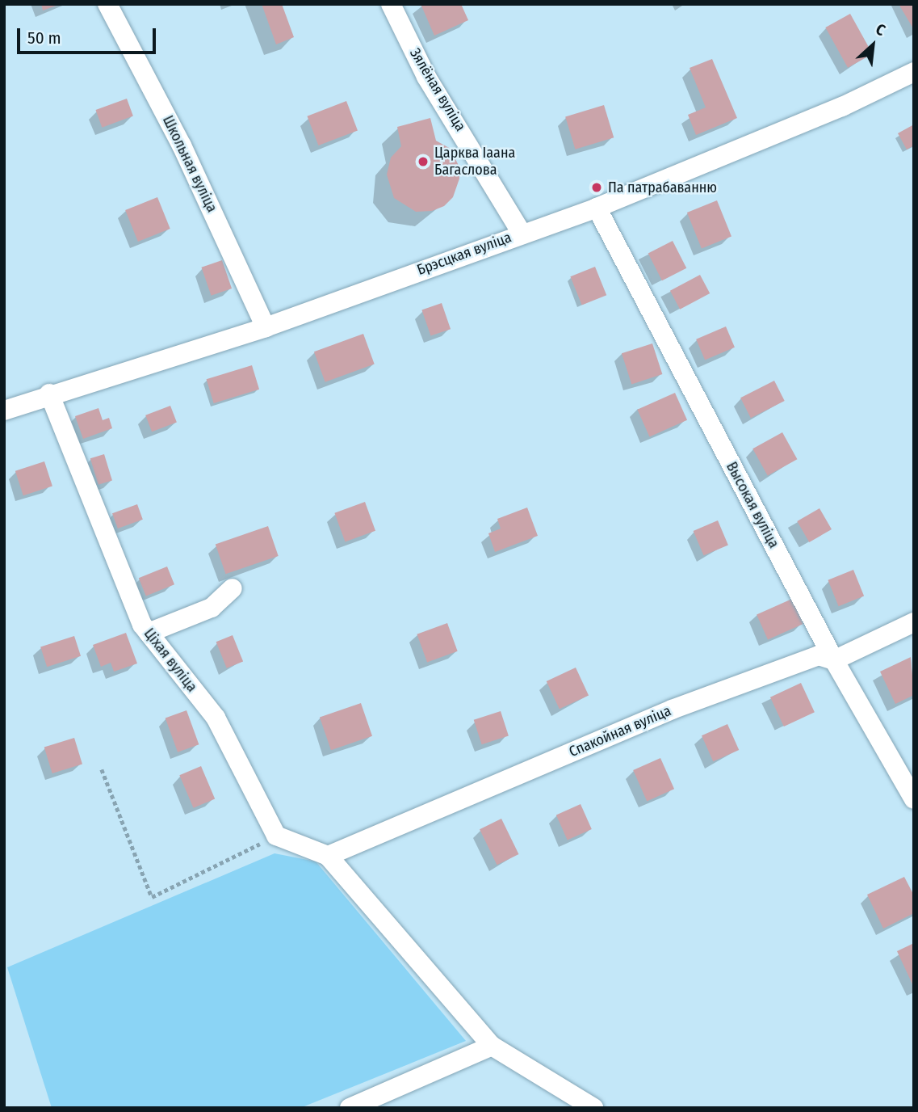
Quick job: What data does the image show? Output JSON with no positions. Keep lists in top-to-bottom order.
{
  "streets": {
    "street": [
      "Зялёная вуліца",
      "Школьная вуліца",
      "Брэсцкая вуліца",
      "Высокая вуліца",
      "Ціхая вуліца",
      "Спакойная вуліца"
    ]
  },
  "crossings": [
    ["Зялёная вуліца", "Брэсцкая вуліца"],
    ["Школьная вуліца", "Брэсцкая вуліца"],
    ["Брэсцкая вуліца", "Высокая вуліца"],
    ["Брэсцкая вуліца", "Ціхая вуліца"],
    ["Высокая вуліца", "Спакойная вуліца"]
  ],
  "places": ["Царква Іаана Багаслова", "Па патрабаванню"],
  "scale_bar": "50 m",
  "north": "top right"
}
